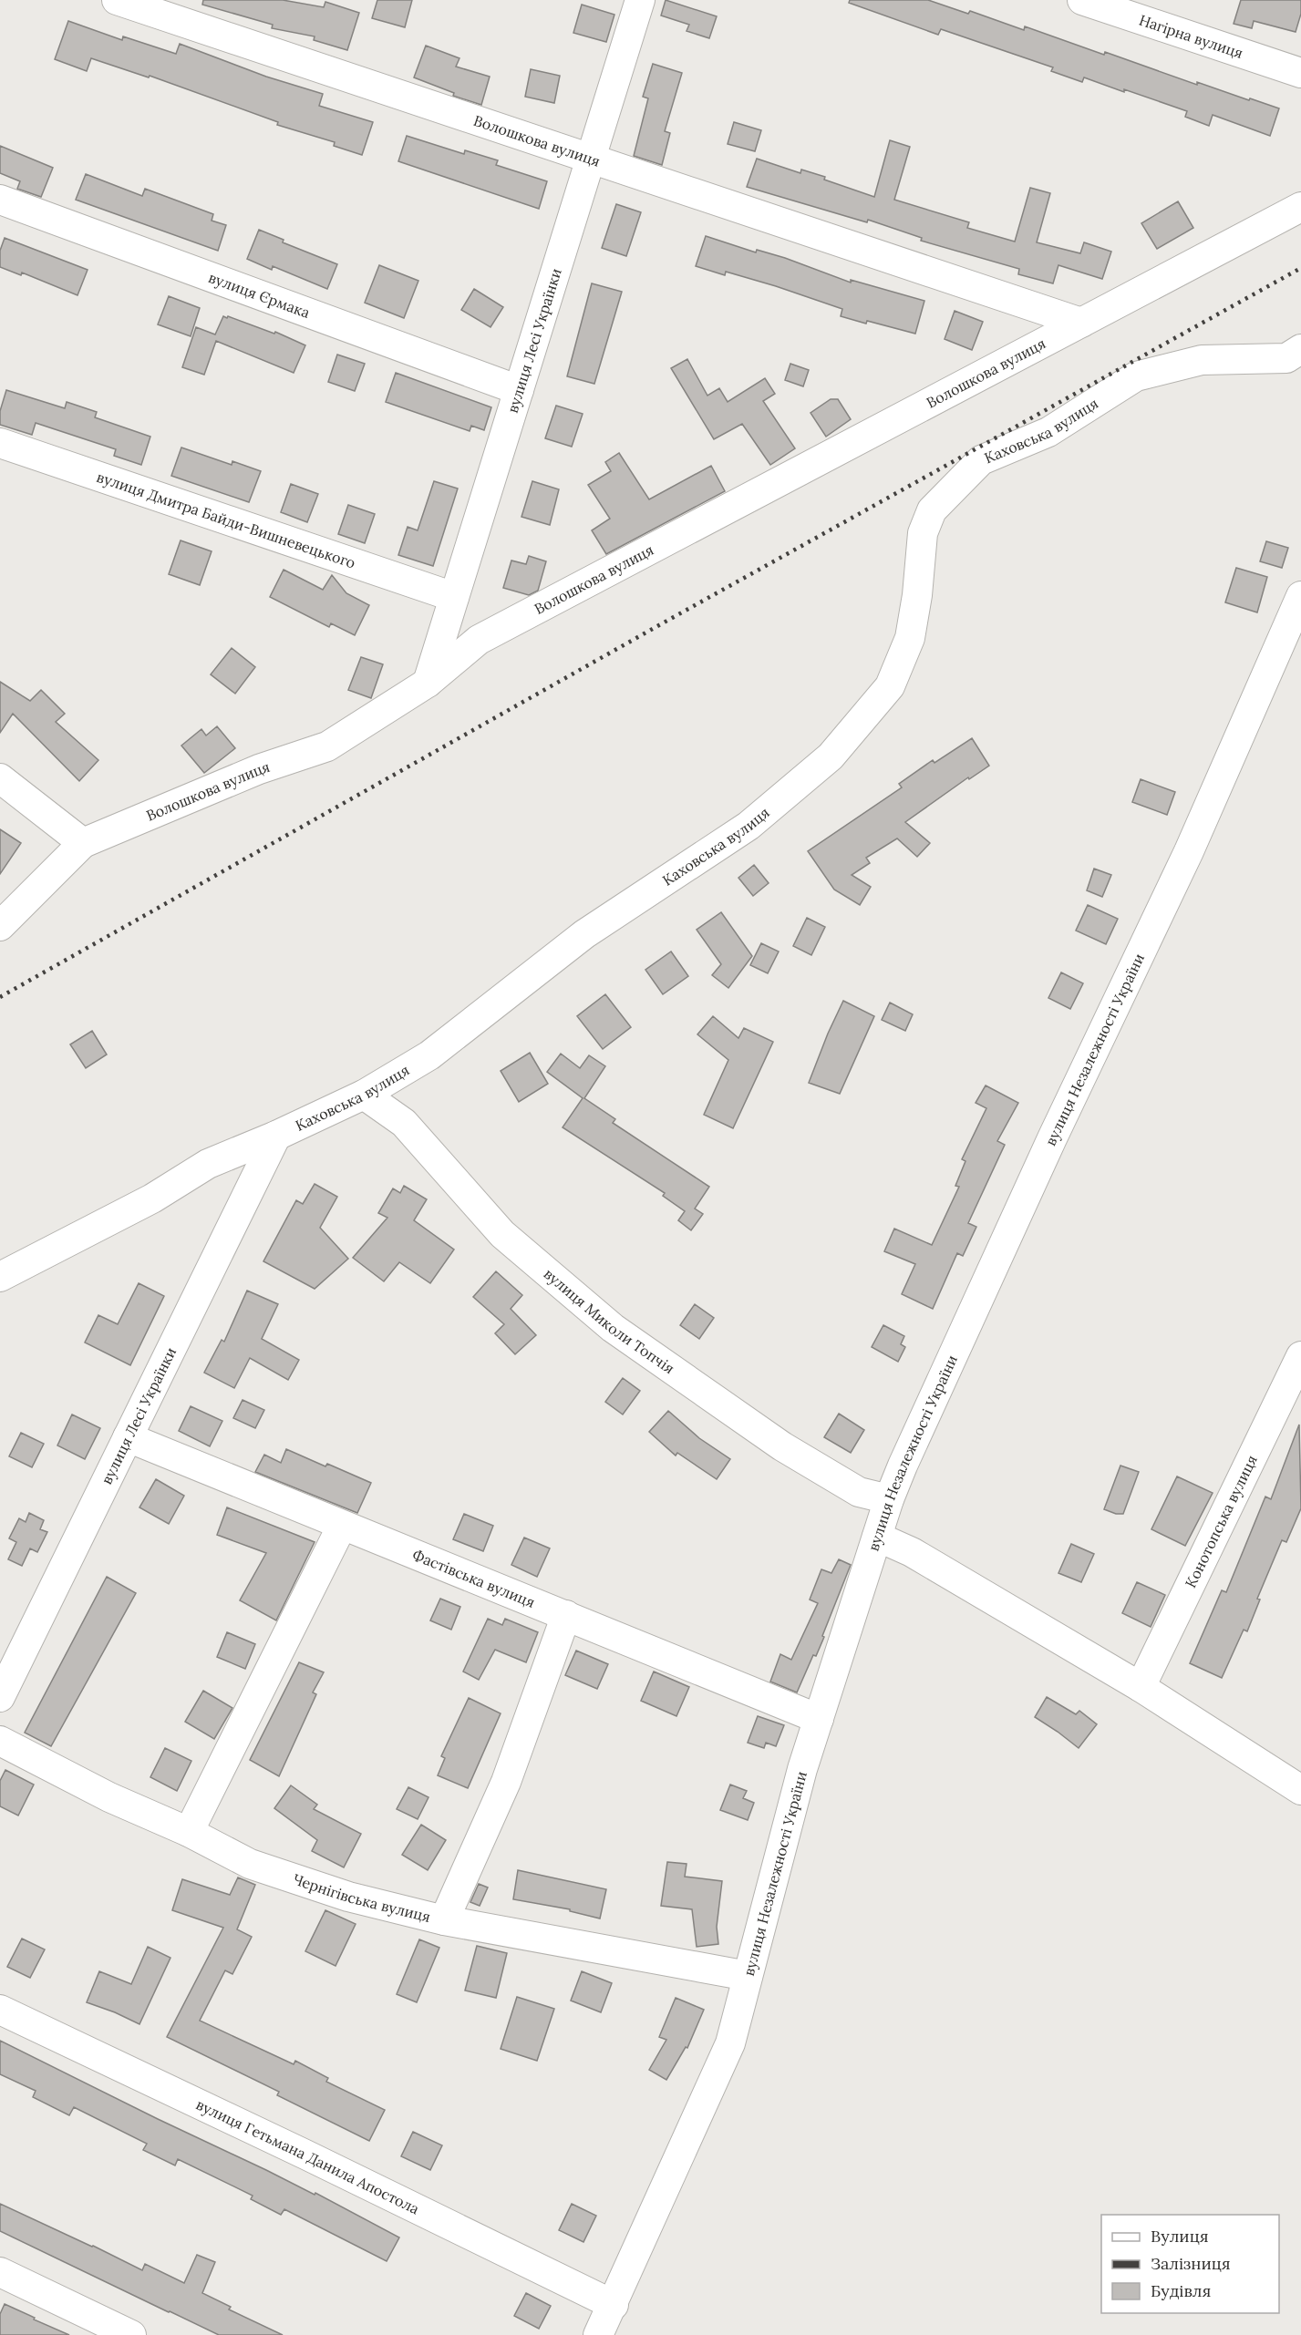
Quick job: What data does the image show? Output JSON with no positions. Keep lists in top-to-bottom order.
{
  "streets": {
    "street": [
      "Нагірна вулиця",
      "Волошкова вулиця",
      "вулиця Єрмака",
      "вулиця Лесі Українки",
      "Каховська вулиця",
      "вулиця Дмитра Байди-Вишневецького",
      "вулиця Незалежності України",
      "вулиця Миколи Топчія",
      "Конотопська вулиця",
      "Фастівська вулиця",
      "Чернігівська вулиця",
      "вулиця Гетьмана Данила Апостола"
    ]
  },
  "crossings": [
    ["Волошкова вулиця", "вулиця Лесі Українки"],
    ["вулиця Єрмака", "вулиця Лесі Українки"],
    ["вулиця Лесі Українки", "Каховська вулиця"],
    ["вулиця Лесі Українки", "вулиця Дмитра Байди-Вишневецького"],
    ["вулиця Лесі Українки", "Фастівська вулиця"],
    ["Каховська вулиця", "вулиця Миколи Топчія"],
    ["вулиця Незалежності України", "вулиця Миколи Топчія"],
    ["вулиця Незалежності України", "Фастівська вулиця"],
    ["вулиця Незалежності України", "Чернігівська вулиця"],
    ["вулиця Незалежності України", "вулиця Гетьмана Данила Апостола"]
  ],
  "legend": ["Вулиця", "Залізниця", "Будівля"]
}
